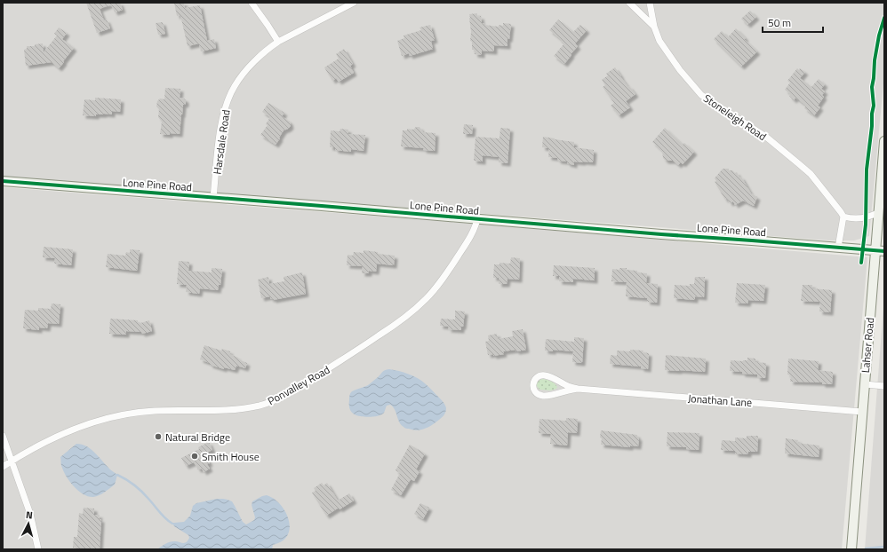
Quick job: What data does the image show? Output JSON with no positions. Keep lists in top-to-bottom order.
{
  "streets": {
    "street": [
      "Stoneleigh Road",
      "Harsdale Road",
      "Lone Pine Road",
      "Lahser Road",
      "Ponvalley Road",
      "Jonathan Lane"
    ]
  },
  "crossings": [
    ["Harsdale Road", "Lone Pine Road"],
    ["Lone Pine Road", "Lahser Road"],
    ["Lone Pine Road", "Ponvalley Road"],
    ["Lahser Road", "Jonathan Lane"]
  ],
  "places": ["Natural Bridge", "Smith House"],
  "scale_bar": "50 m",
  "north": "top"
}
